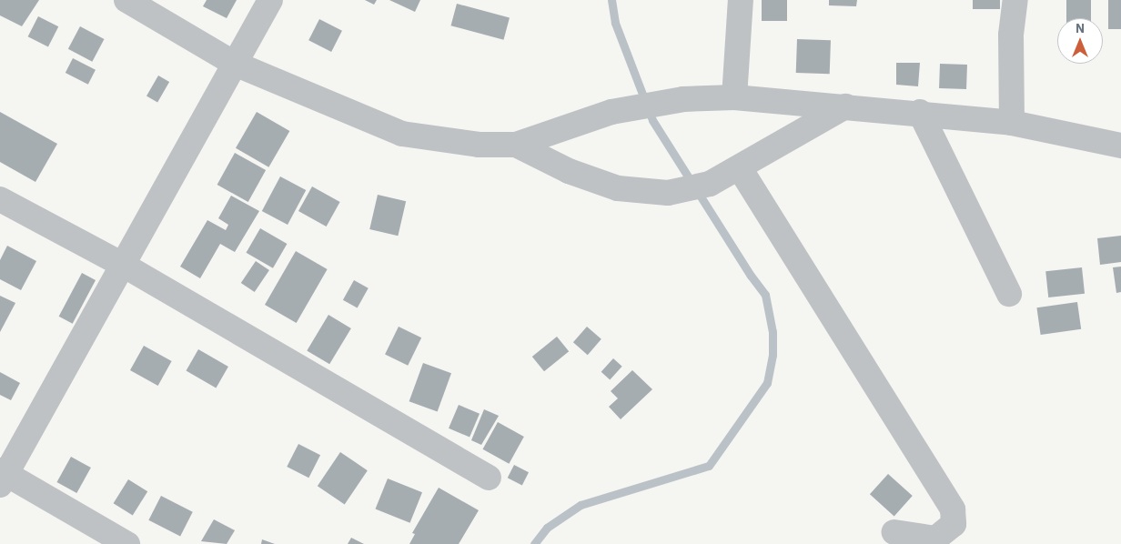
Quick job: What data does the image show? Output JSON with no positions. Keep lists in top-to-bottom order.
{
  "north": "top"
}
